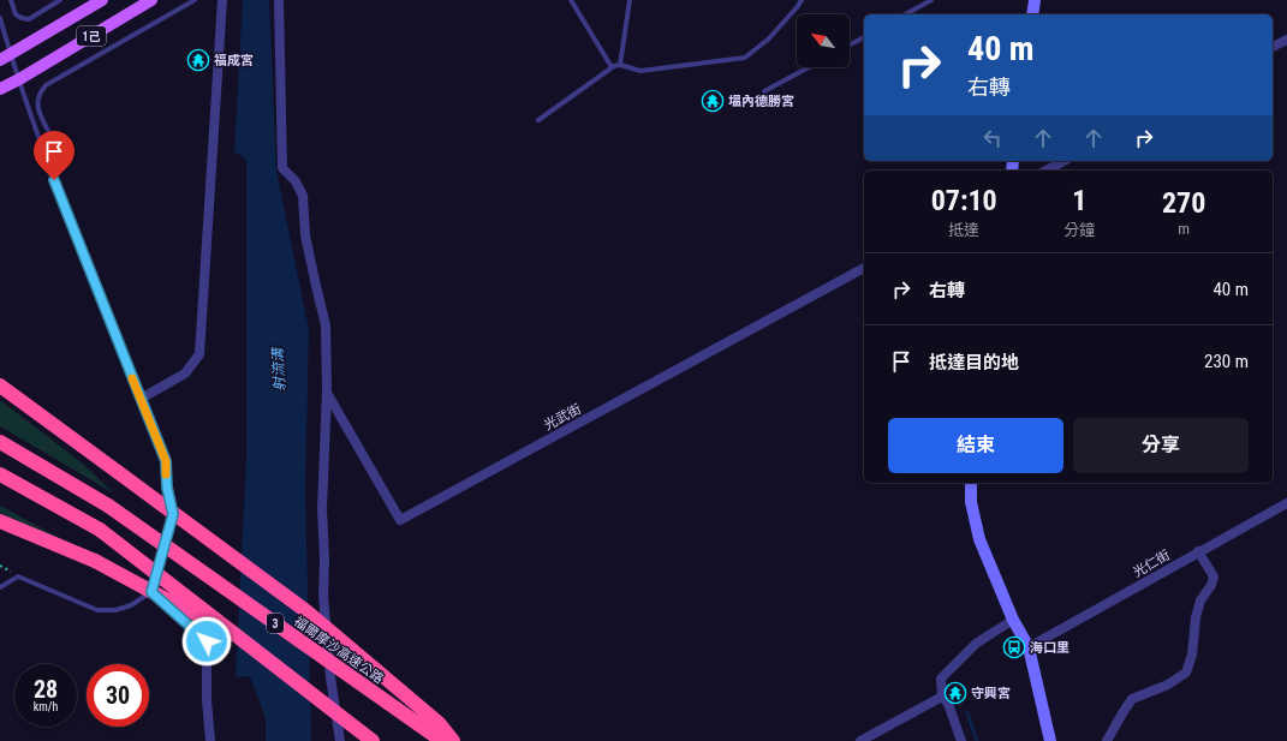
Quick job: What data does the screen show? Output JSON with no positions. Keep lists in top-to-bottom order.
{
  "streets": {
    "highway": ["3", "福爾摩沙高速公路"],
    "main road": ["1己"],
    "street": ["光武街", "光仁街"]
  },
  "water": ["射流溝"],
  "places": {
    "temple": ["福成宮", "塭內德勝宮", "守興宮"],
    "bus stop": ["海口里"]
  },
  "north": "top left",
  "page": {
    "turn": ["40 m", "右轉"],
    "eta": [
      "07:10",
      "抵達",
      "1",
      "分鐘",
      "270",
      "m"
    ],
    "list": [
      {
        "name": "右轉",
        "value": "40 m"
      },
      {
        "name": "抵達目的地",
        "value": "230 m"
      }
    ],
    "buttons": ["結束", "分享"],
    "speed": "28 km/h",
    "limit": "30"
  }
}
